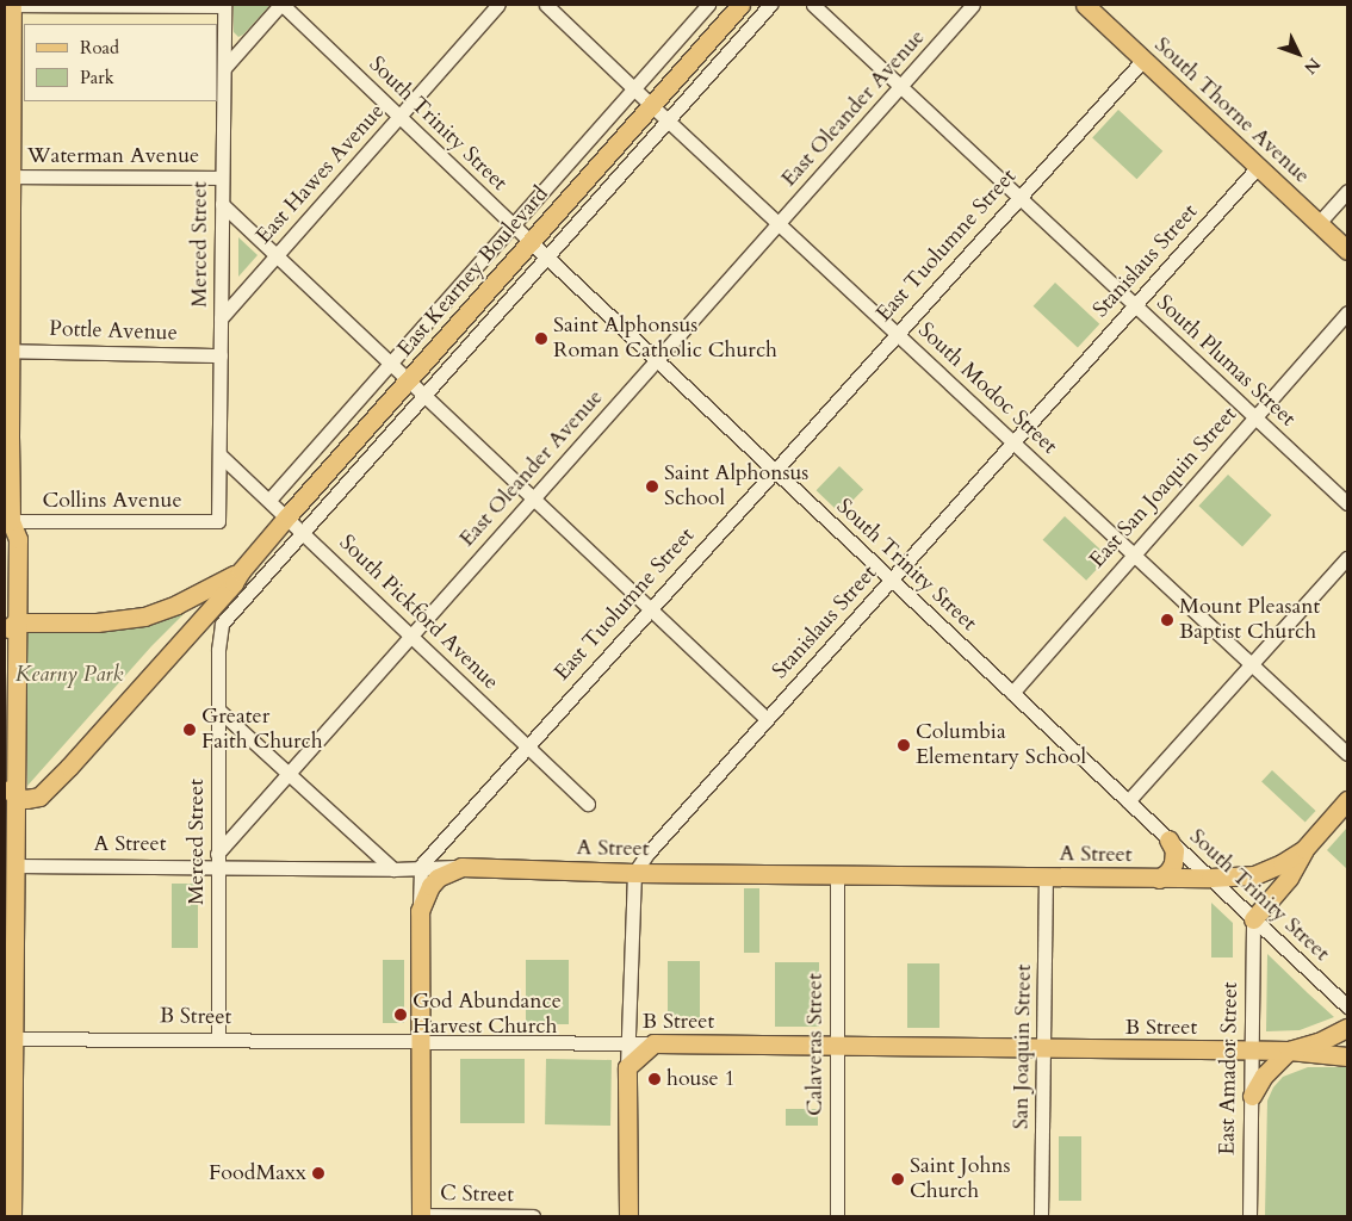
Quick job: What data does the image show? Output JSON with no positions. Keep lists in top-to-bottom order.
{
  "streets": {
    "main road": [
      "South Thorne Avenue",
      "East Kearney Boulevard",
      "A Street",
      "B Street"
    ],
    "street": [
      "East Oleander Avenue",
      "South Trinity Street",
      "Waterman Avenue",
      "East Hawes Avenue",
      "Merced Street",
      "East Tuolumne Street",
      "Stanislaus Street",
      "Pottle Avenue",
      "South Plumas Street",
      "South Modoc Street",
      "East San Joaquin Street",
      "Collins Avenue",
      "South Pickford Avenue",
      "Calaveras Street",
      "San Joaquin Street",
      "East Amador Street",
      "C Street"
    ]
  },
  "crossings": [
    ["East Oleander Avenue", "South Trinity Street"],
    ["East Oleander Avenue", "Merced Street"],
    ["East Oleander Avenue", "South Plumas Street"],
    ["East Oleander Avenue", "South Modoc Street"],
    ["East Oleander Avenue", "South Pickford Avenue"],
    ["East Oleander Avenue", "A Street"],
    ["South Thorne Avenue", "East Tuolumne Street"],
    ["South Thorne Avenue", "Stanislaus Street"],
    ["South Trinity Street", "East Hawes Avenue"],
    ["South Trinity Street", "East Tuolumne Street"],
    ["South Trinity Street", "Stanislaus Street"],
    ["South Trinity Street", "East Kearney Boulevard"],
    ["South Trinity Street", "East San Joaquin Street"],
    ["South Trinity Street", "A Street"],
    ["South Trinity Street", "East Amador Street"],
    ["Waterman Avenue", "Merced Street"],
    ["East Hawes Avenue", "Merced Street"],
    ["Merced Street", "East Kearney Boulevard"],
    ["Merced Street", "Pottle Avenue"],
    ["Merced Street", "Collins Avenue"],
    ["Merced Street", "South Pickford Avenue"],
    ["Merced Street", "A Street"],
    ["Merced Street", "B Street"],
    ["East Tuolumne Street", "South Plumas Street"],
    ["East Tuolumne Street", "South Modoc Street"],
    ["East Tuolumne Street", "South Pickford Avenue"],
    ["East Tuolumne Street", "A Street"],
    ["Stanislaus Street", "South Plumas Street"],
    ["Stanislaus Street", "South Modoc Street"],
    ["Stanislaus Street", "A Street"],
    ["East Kearney Boulevard", "South Modoc Street"],
    ["East Kearney Boulevard", "South Pickford Avenue"],
    ["South Plumas Street", "East San Joaquin Street"],
    ["South Modoc Street", "East San Joaquin Street"],
    ["A Street", "Calaveras Street"],
    ["A Street", "San Joaquin Street"],
    ["B Street", "Calaveras Street"],
    ["B Street", "San Joaquin Street"],
    ["B Street", "East Amador Street"]
  ],
  "parks": ["Kearny Park"],
  "places": [
    "Saint Alphonsus Roman Catholic Church",
    "Saint Alphonsus School",
    "Mount Pleasant Baptist Church",
    "Greater Faith Church",
    "Columbia Elementary School",
    "God Abundance Harvest Church",
    "house 1",
    "FoodMaxx",
    "Saint Johns Church"
  ],
  "legend": ["Road", "Park"],
  "north": "bottom right"
}
